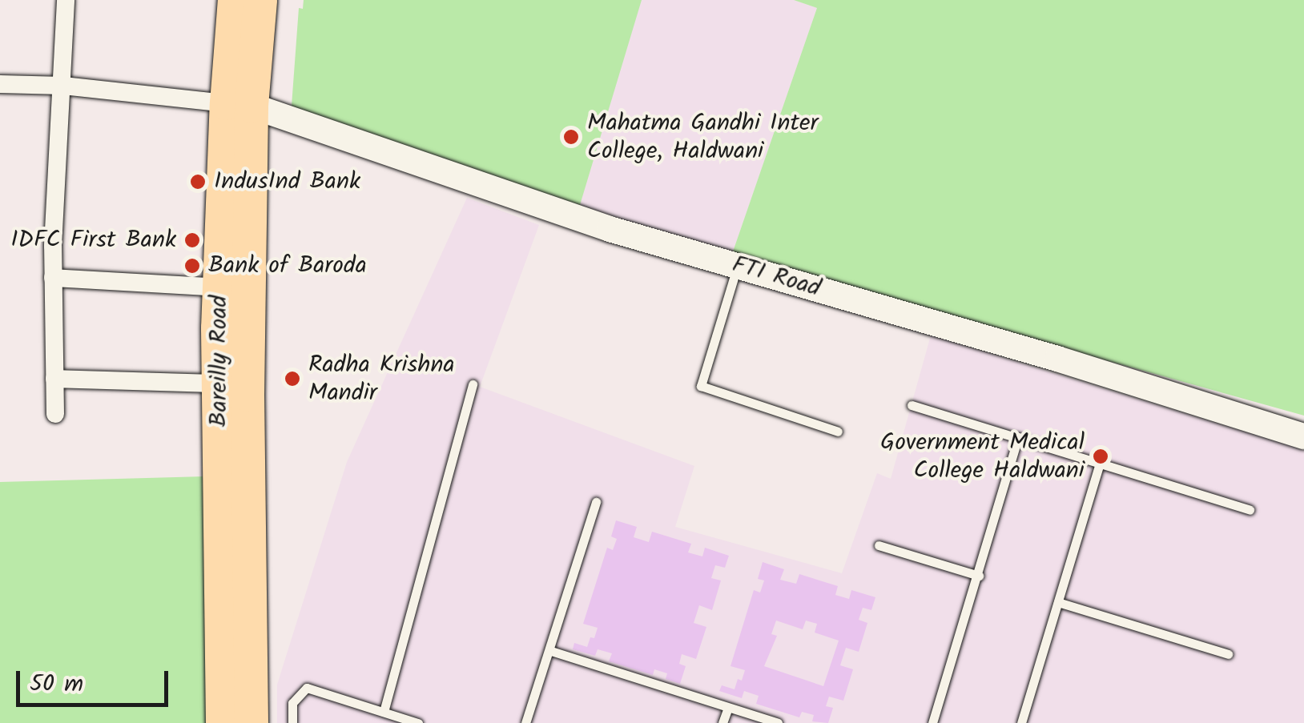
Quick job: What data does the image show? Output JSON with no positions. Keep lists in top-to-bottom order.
{
  "streets": {
    "highway": ["Bareilly Road"],
    "main road": ["FTI Road"]
  },
  "crossings": [
    ["FTI Road", "Bareilly Road"]
  ],
  "places": [
    "Mahatma Gandhi Inter College, Haldwani",
    "IndusInd Bank",
    "IDFC First Bank",
    "Bank of Baroda",
    "Radha Krishna Mandir",
    "Government Medical College Haldwani"
  ],
  "scale_bar": "50 m"
}
